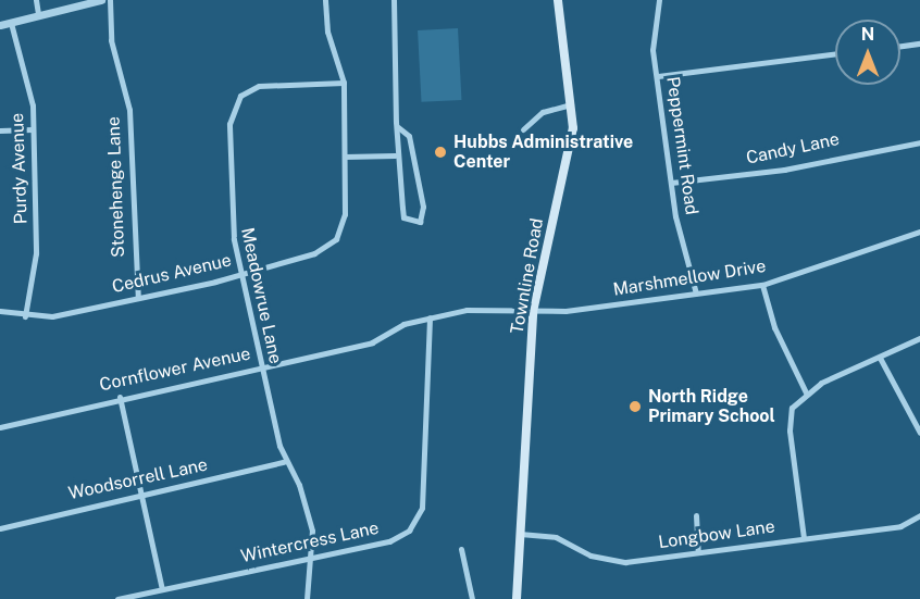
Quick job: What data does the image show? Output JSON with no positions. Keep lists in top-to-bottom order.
{
  "streets": {
    "main road": ["Townline Road"],
    "street": [
      "Peppermint Road",
      "Candy Lane",
      "Purdy Avenue",
      "Stonehenge Lane",
      "Cedrus Avenue",
      "Marshmellow Drive",
      "Meadowrue Lane",
      "Cornflower Avenue",
      "Woodsorrell Lane",
      "Longbow Lane",
      "Wintercress Lane"
    ]
  },
  "crossings": [
    ["Peppermint Road", "Candy Lane"],
    ["Peppermint Road", "Marshmellow Drive"],
    ["Purdy Avenue", "Cedrus Avenue"],
    ["Stonehenge Lane", "Cedrus Avenue"],
    ["Cedrus Avenue", "Meadowrue Lane"],
    ["Townline Road", "Marshmellow Drive"],
    ["Townline Road", "Longbow Lane"],
    ["Marshmellow Drive", "Cornflower Avenue"],
    ["Marshmellow Drive", "Wintercress Lane"],
    ["Meadowrue Lane", "Cornflower Avenue"],
    ["Meadowrue Lane", "Woodsorrell Lane"],
    ["Meadowrue Lane", "Wintercress Lane"],
    ["Cornflower Avenue", "Wintercress Lane"]
  ],
  "places": ["Hubbs Administrative Center", "North Ridge Primary School"],
  "north": "top"
}
